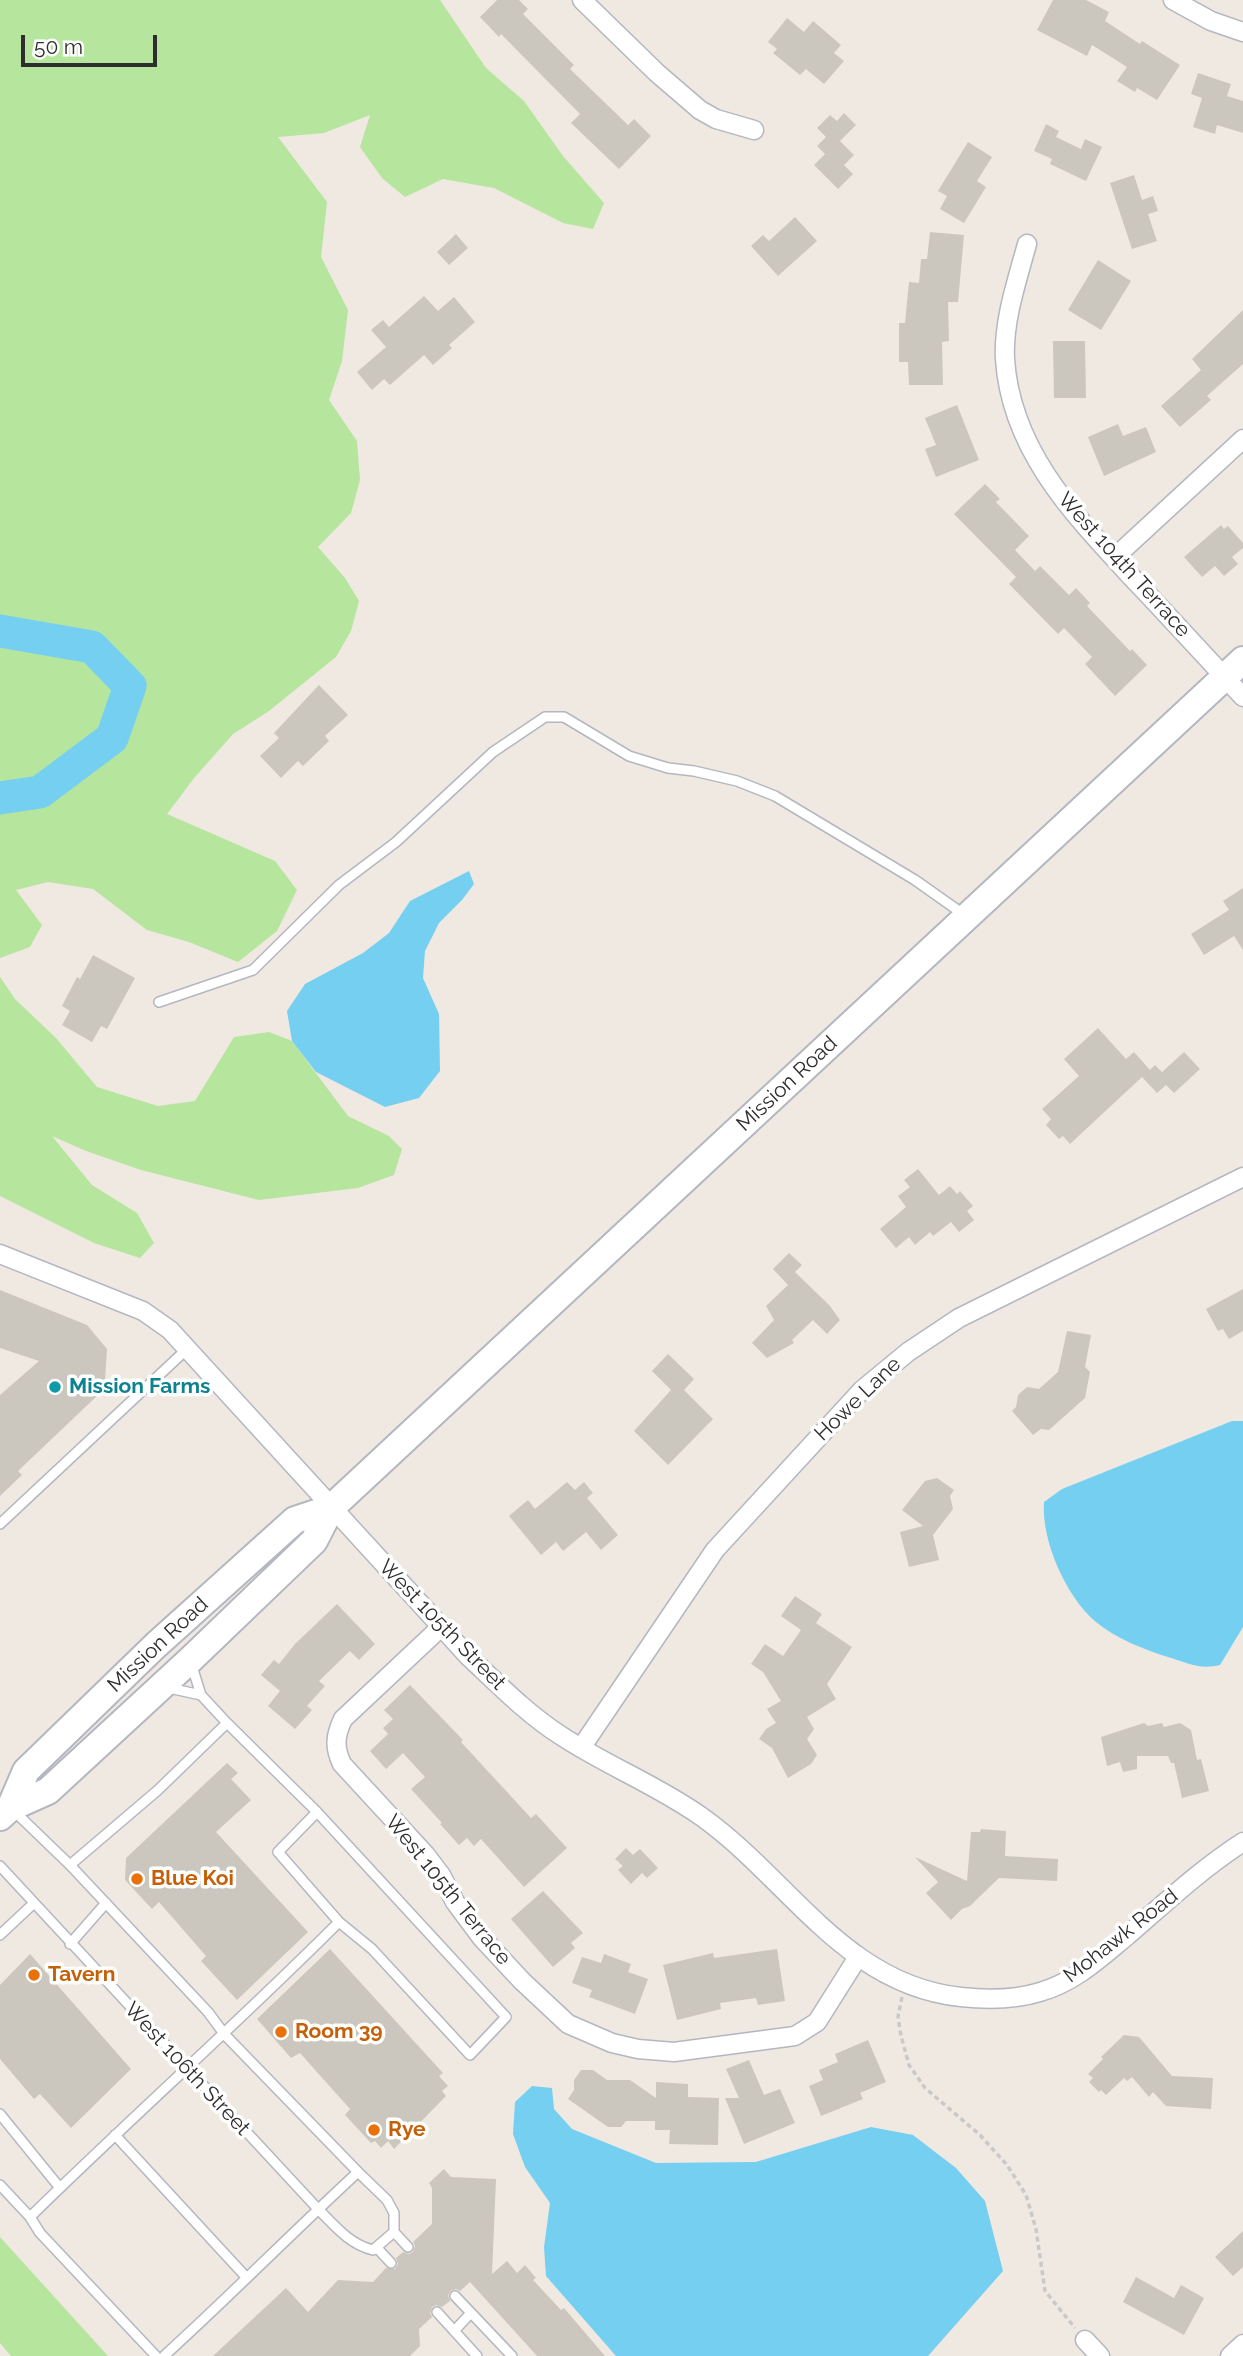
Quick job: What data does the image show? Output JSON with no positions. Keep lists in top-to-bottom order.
{
  "streets": {
    "main road": ["Mission Road"],
    "street": [
      "West 104th Terrace",
      "Howe Lane",
      "West 105th Street",
      "West 105th Terrace",
      "Mohawk Road"
    ],
    "lane": ["West 106th Street"]
  },
  "crossings": [
    ["West 104th Terrace", "Mission Road"],
    ["Mission Road", "West 105th Street"],
    ["Howe Lane", "West 105th Street"],
    ["West 105th Street", "West 105th Terrace"],
    ["West 105th Street", "Mohawk Road"]
  ],
  "places": [
    "Mission Farms",
    "Blue Koi",
    "Tavern",
    "Room 39",
    "Rye"
  ],
  "scale_bar": "50 m"
}
